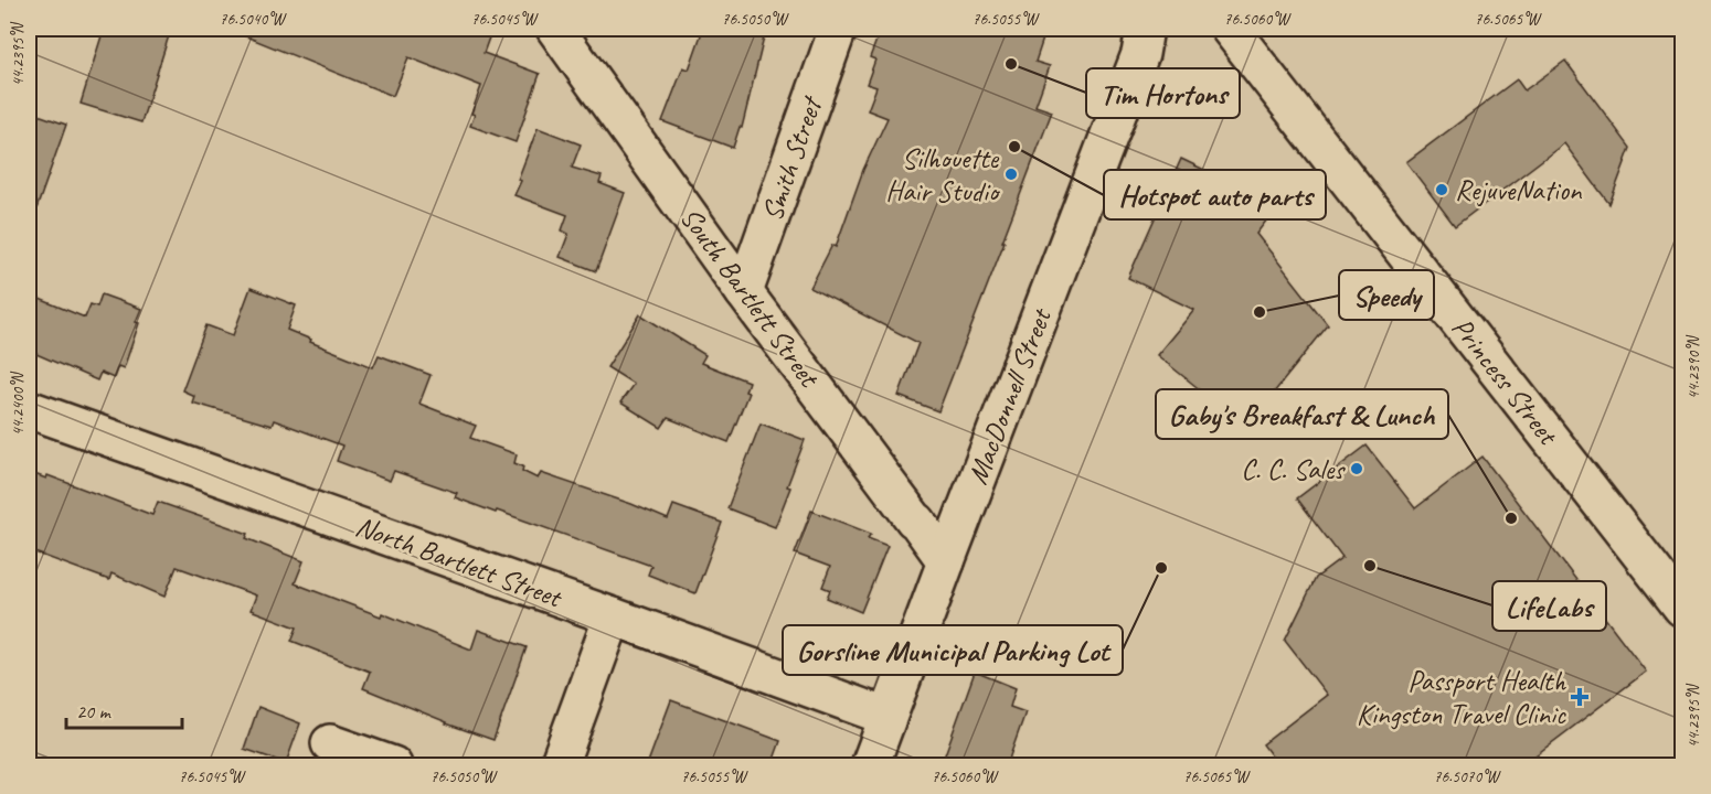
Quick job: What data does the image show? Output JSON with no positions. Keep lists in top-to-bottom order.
{
  "streets": {
    "street": [
      "Smith Street",
      "South Bartlett Street",
      "Princess Street",
      "MacDonnell Street",
      "North Bartlett Street"
    ]
  },
  "crossings": [
    ["Smith Street", "South Bartlett Street"],
    ["South Bartlett Street", "MacDonnell Street"],
    ["MacDonnell Street", "North Bartlett Street"]
  ],
  "places": {
    "other": [
      "Tim Hortons",
      "Hotspot auto parts",
      "Silhouette Hair Studio",
      "RejuveNation",
      "Speedy",
      "C. C. Sales",
      "Gaby's Breakfast & Lunch",
      "LifeLabs",
      "Gorsline Municipal Parking Lot"
    ],
    "health": ["Passport Health Kingston Travel Clinic"]
  },
  "scale_bar": "20 m",
  "coordinates": [
    "76.5040°W",
    "76.5045°W",
    "76.5050°W",
    "76.5055°W",
    "76.5060°W",
    "76.5065°W",
    "44.2395°N",
    "44.2390°N",
    "44.2400°N",
    "76.5070°W"
  ]
}
